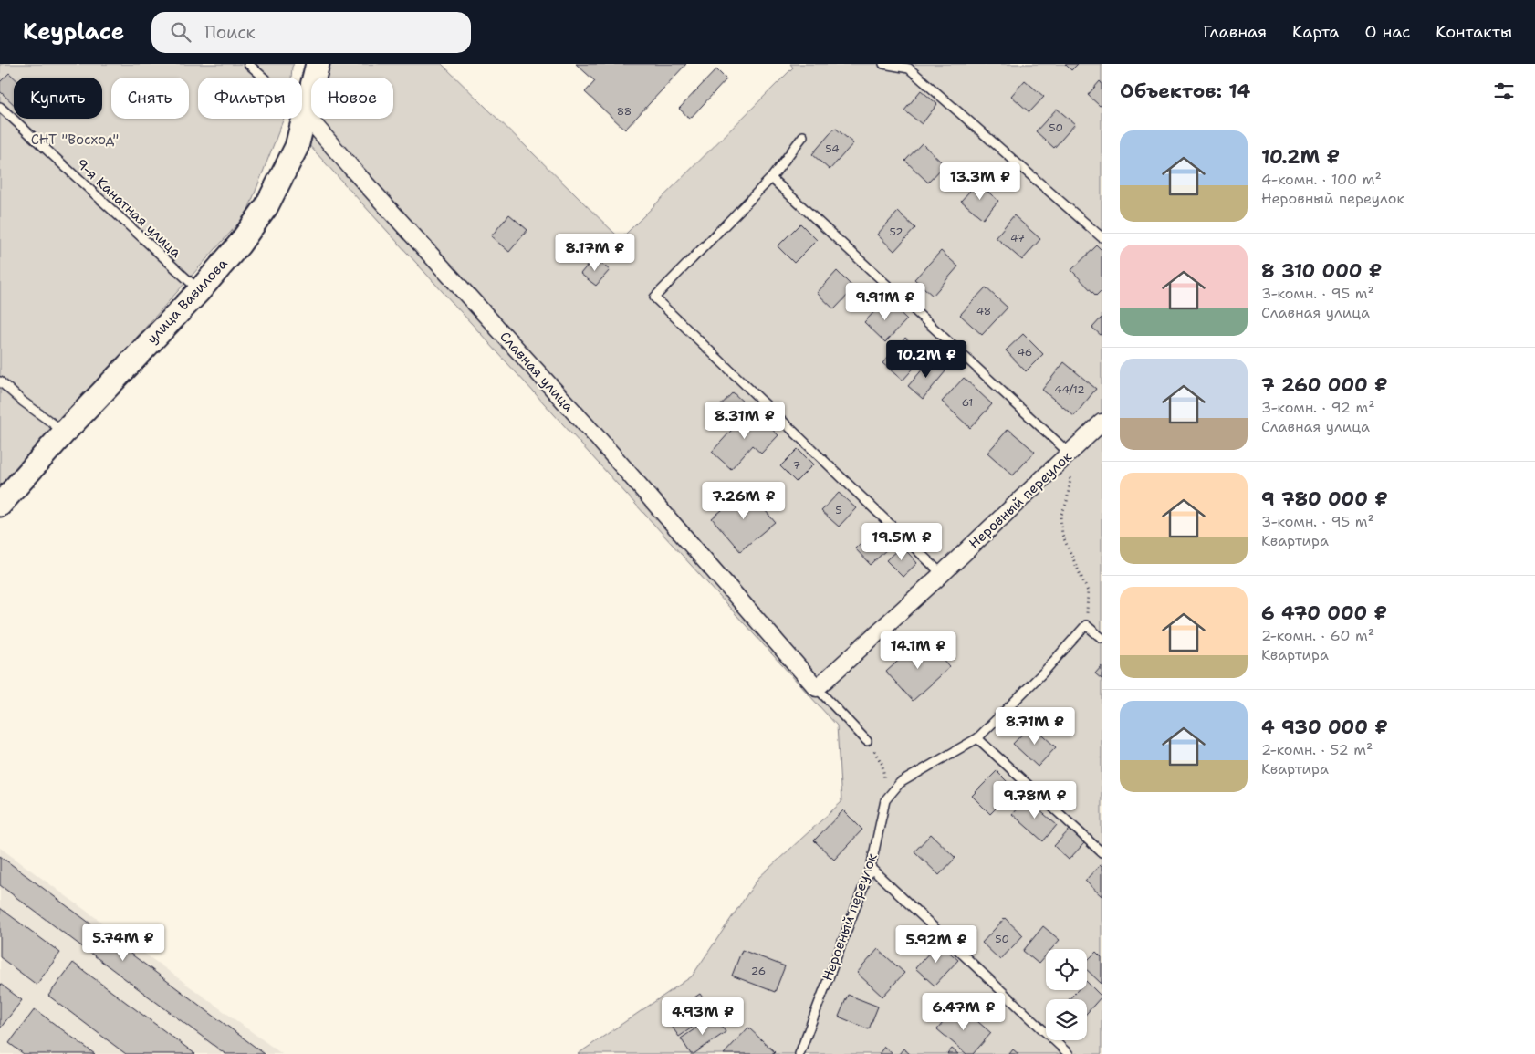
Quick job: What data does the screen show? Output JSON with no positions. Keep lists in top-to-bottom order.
{
  "streets": {
    "street": ["улица Вавилова", "Славная улица", "Неровный переулок"],
    "lane": ["9-я Канатная улица"]
  },
  "crossings": [
    ["9-я Канатная улица", "улица Вавилова"],
    ["улица Вавилова", "Славная улица"],
    ["Славная улица", "Неровный переулок"]
  ],
  "parks": ["СНТ \"Восход\""],
  "house_numbers": [
    "88",
    "50",
    "54",
    "52",
    "47",
    "48",
    "46",
    "44/12",
    "61",
    "7",
    "5",
    "50",
    "26"
  ],
  "page": {
    "header": "Keyplace",
    "search": "Поиск",
    "nav": [
      "Главная",
      "Карта",
      "О нас",
      "Контакты"
    ],
    "heading": "Объектов: 14",
    "chip": [
      "Купить",
      "Снять",
      "Фильтры",
      "Новое"
    ],
    "list": [
      {
        "name": "10.2M ₽",
        "note": "4-комн. · 100 m² · Неровный переулок"
      },
      {
        "name": "8 310 000 ₽",
        "note": "3-комн. · 95 m² · Славная улица"
      },
      {
        "name": "7 260 000 ₽",
        "note": "3-комн. · 92 m² · Славная улица"
      },
      {
        "name": "9 780 000 ₽",
        "note": "3-комн. · 95 m² · Квартира"
      },
      {
        "name": "6 470 000 ₽",
        "note": "2-комн. · 60 m² · Квартира"
      },
      {
        "name": "4 930 000 ₽",
        "note": "2-комн. · 52 m² · Квартира"
      }
    ],
    "price": [
      "13.3M ₽",
      "8.17M ₽",
      "9.91M ₽",
      "10.2M ₽",
      "8.31M ₽",
      "7.26M ₽",
      "19.5M ₽",
      "14.1M ₽",
      "8.71M ₽",
      "9.78M ₽",
      "5.74M ₽",
      "5.92M ₽",
      "6.47M ₽",
      "4.93M ₽"
    ]
  }
}
